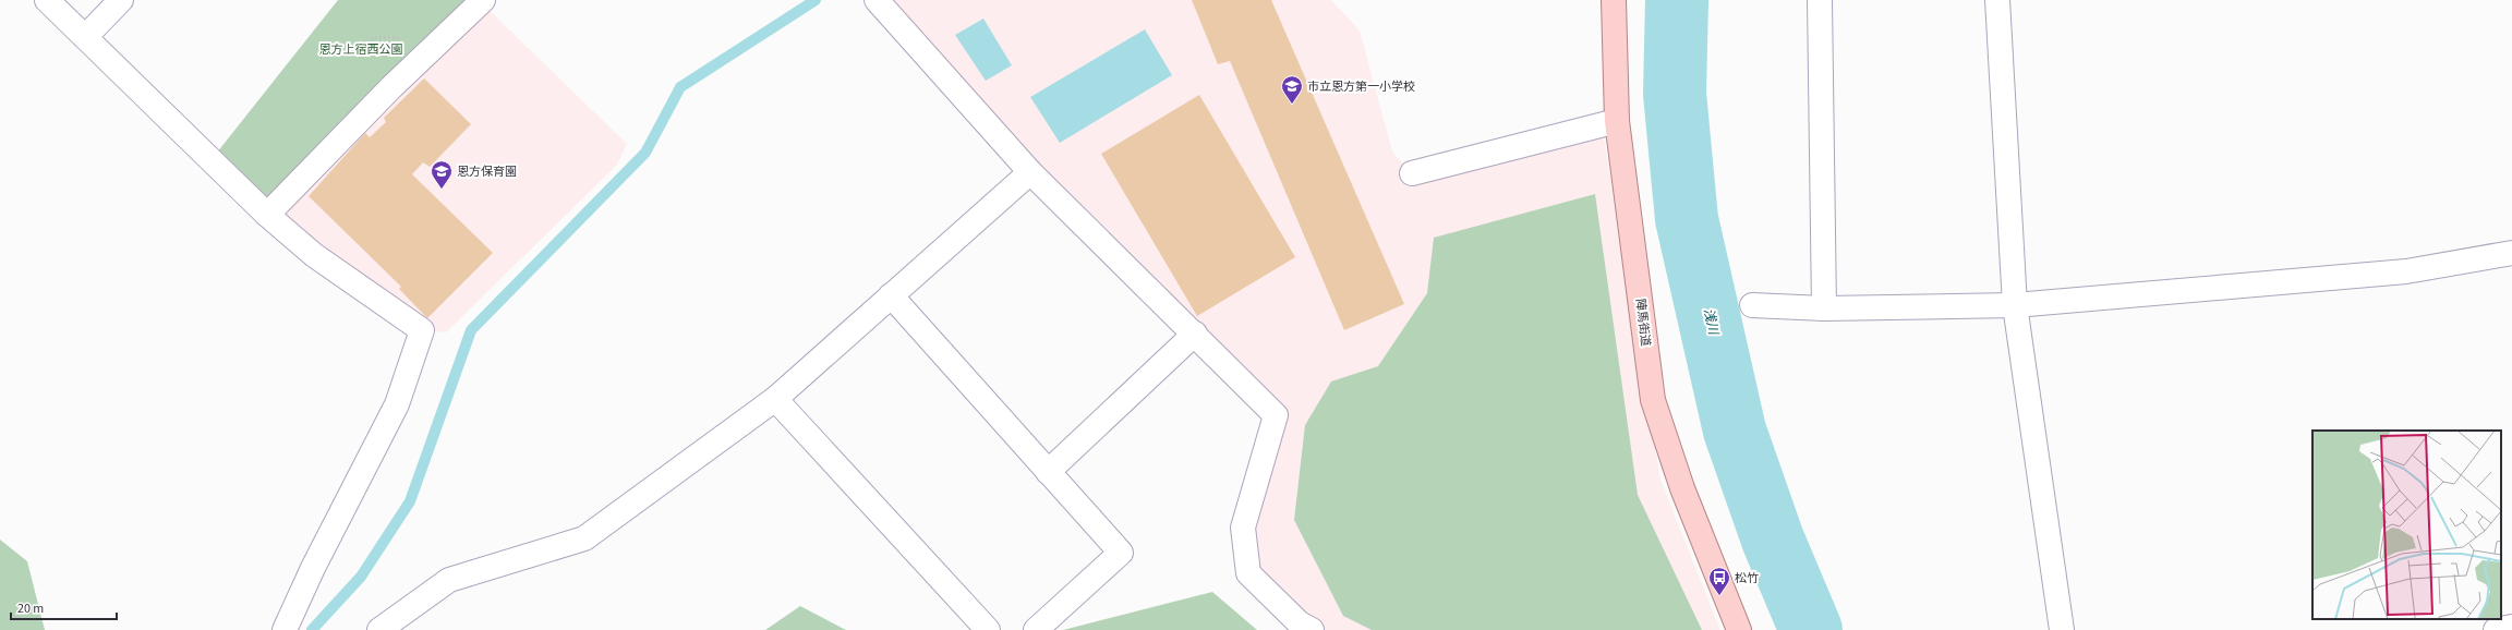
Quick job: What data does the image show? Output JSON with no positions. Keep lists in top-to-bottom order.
{
  "streets": {
    "main road": ["陣馬街道"]
  },
  "water": ["浅川"],
  "parks": ["恩方上宿西公園"],
  "places": {
    "school or university": ["市立恩方第一小学校", "恩方保育園"],
    "bus stop": ["松竹"]
  },
  "scale_bar": "20 m"
}
